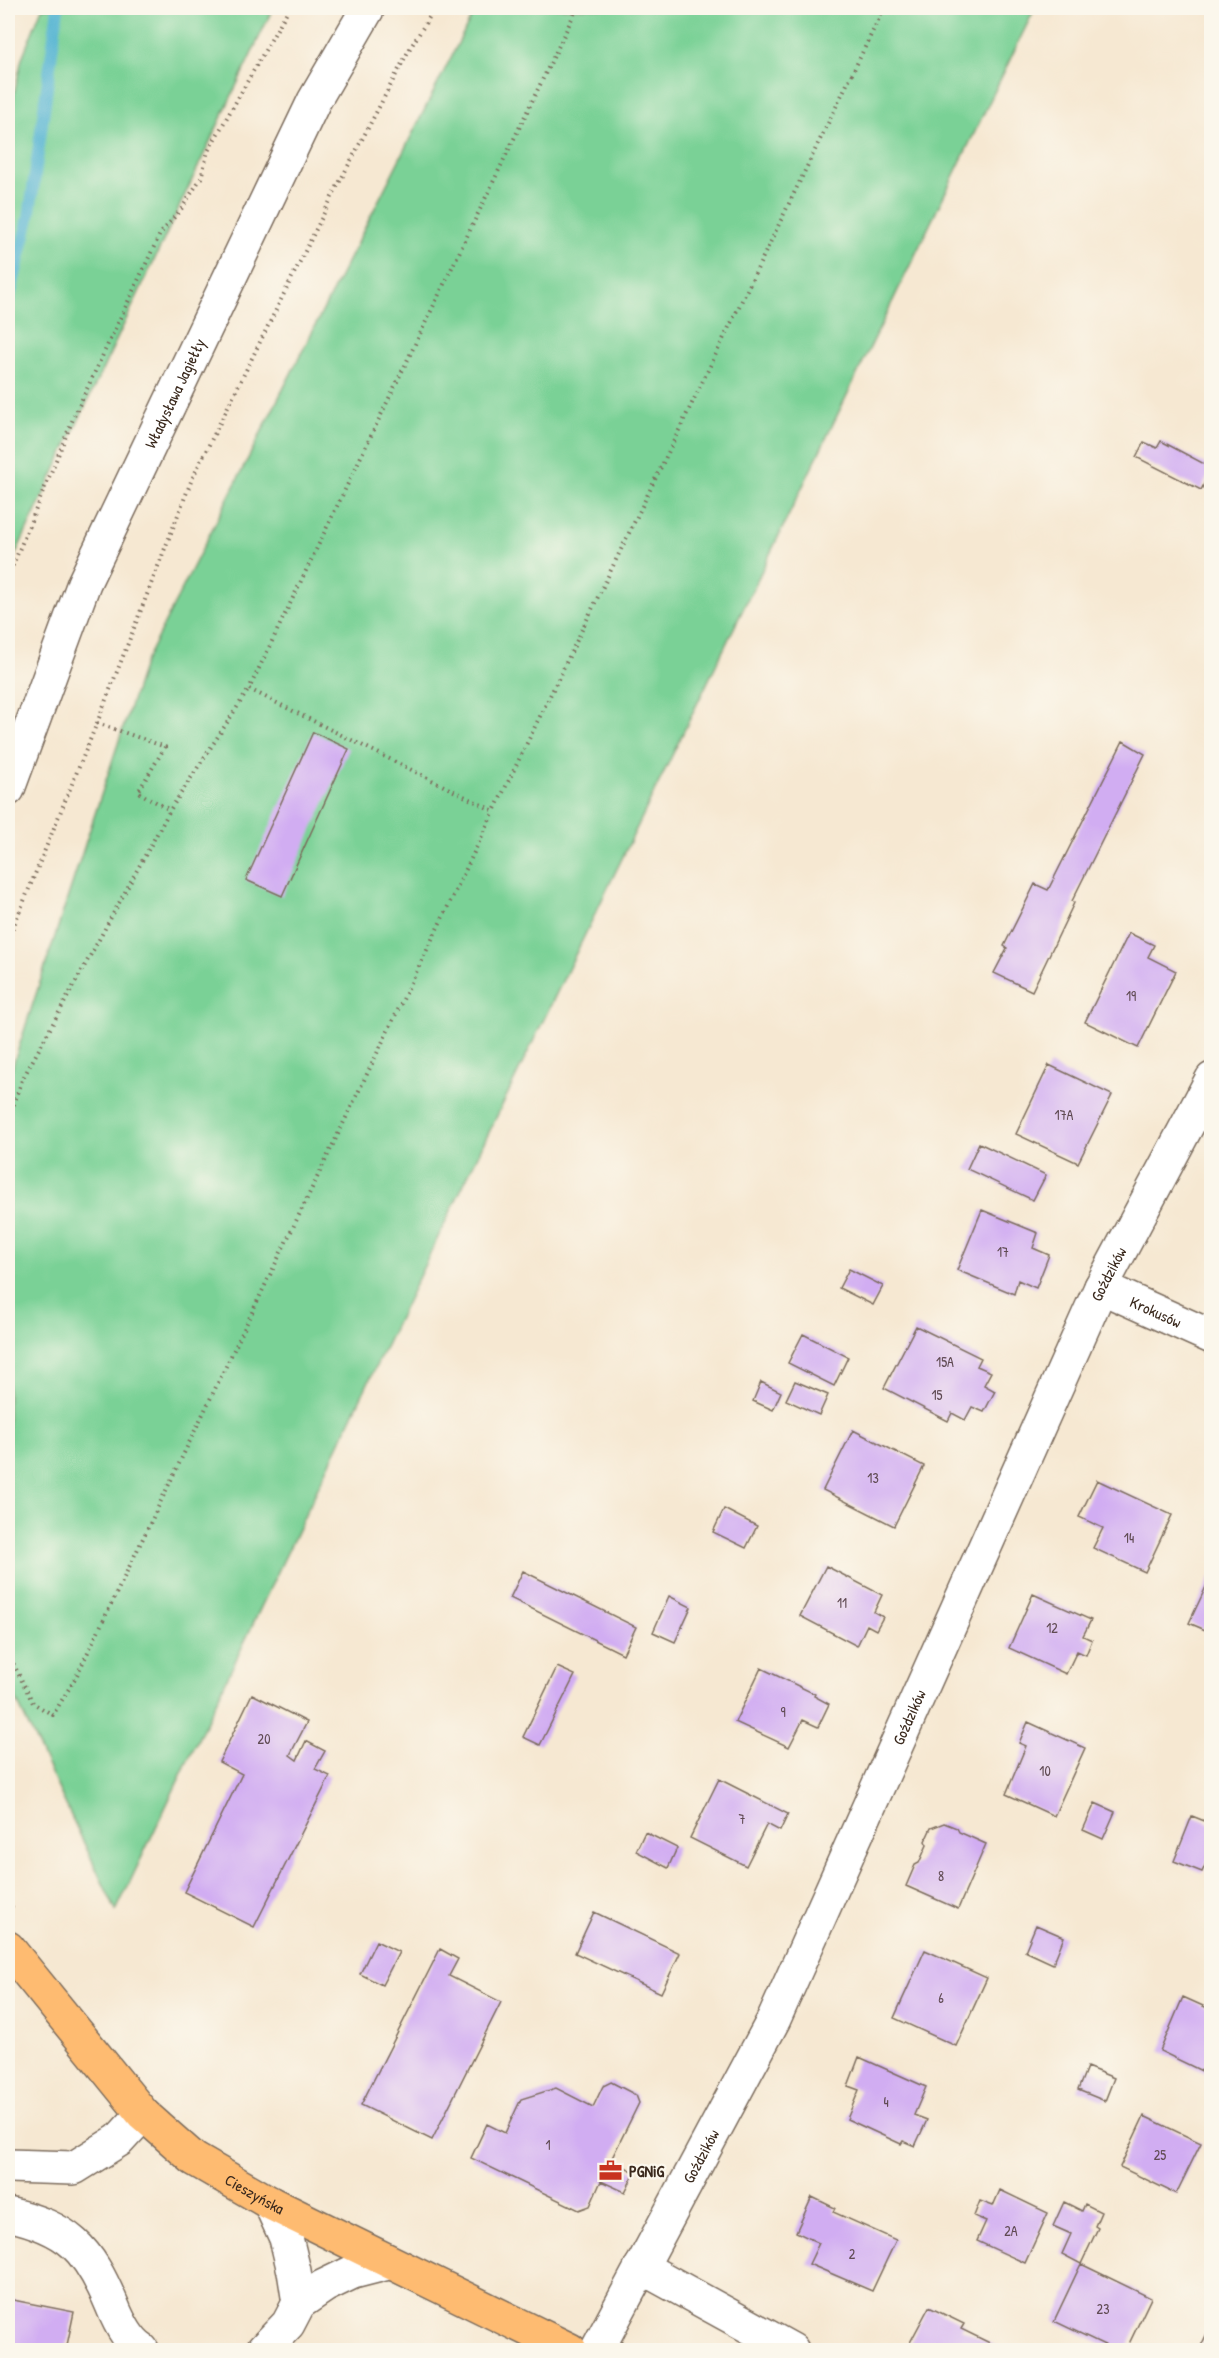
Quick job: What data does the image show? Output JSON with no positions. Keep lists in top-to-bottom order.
{
  "streets": {
    "main road": ["Cieszyńska"],
    "street": ["Władysława Jagiełły", "Goździków", "Krokusów"]
  },
  "crossings": [
    ["Goździków", "Krokusów"]
  ],
  "places": {
    "office": ["PGNiG"]
  },
  "house_numbers": [
    "19",
    "17A",
    "17",
    "15A",
    "15",
    "13",
    "14",
    "11",
    "12",
    "9",
    "20",
    "10",
    "7",
    "8",
    "6",
    "4",
    "1",
    "25",
    "2A",
    "2",
    "23"
  ]
}
